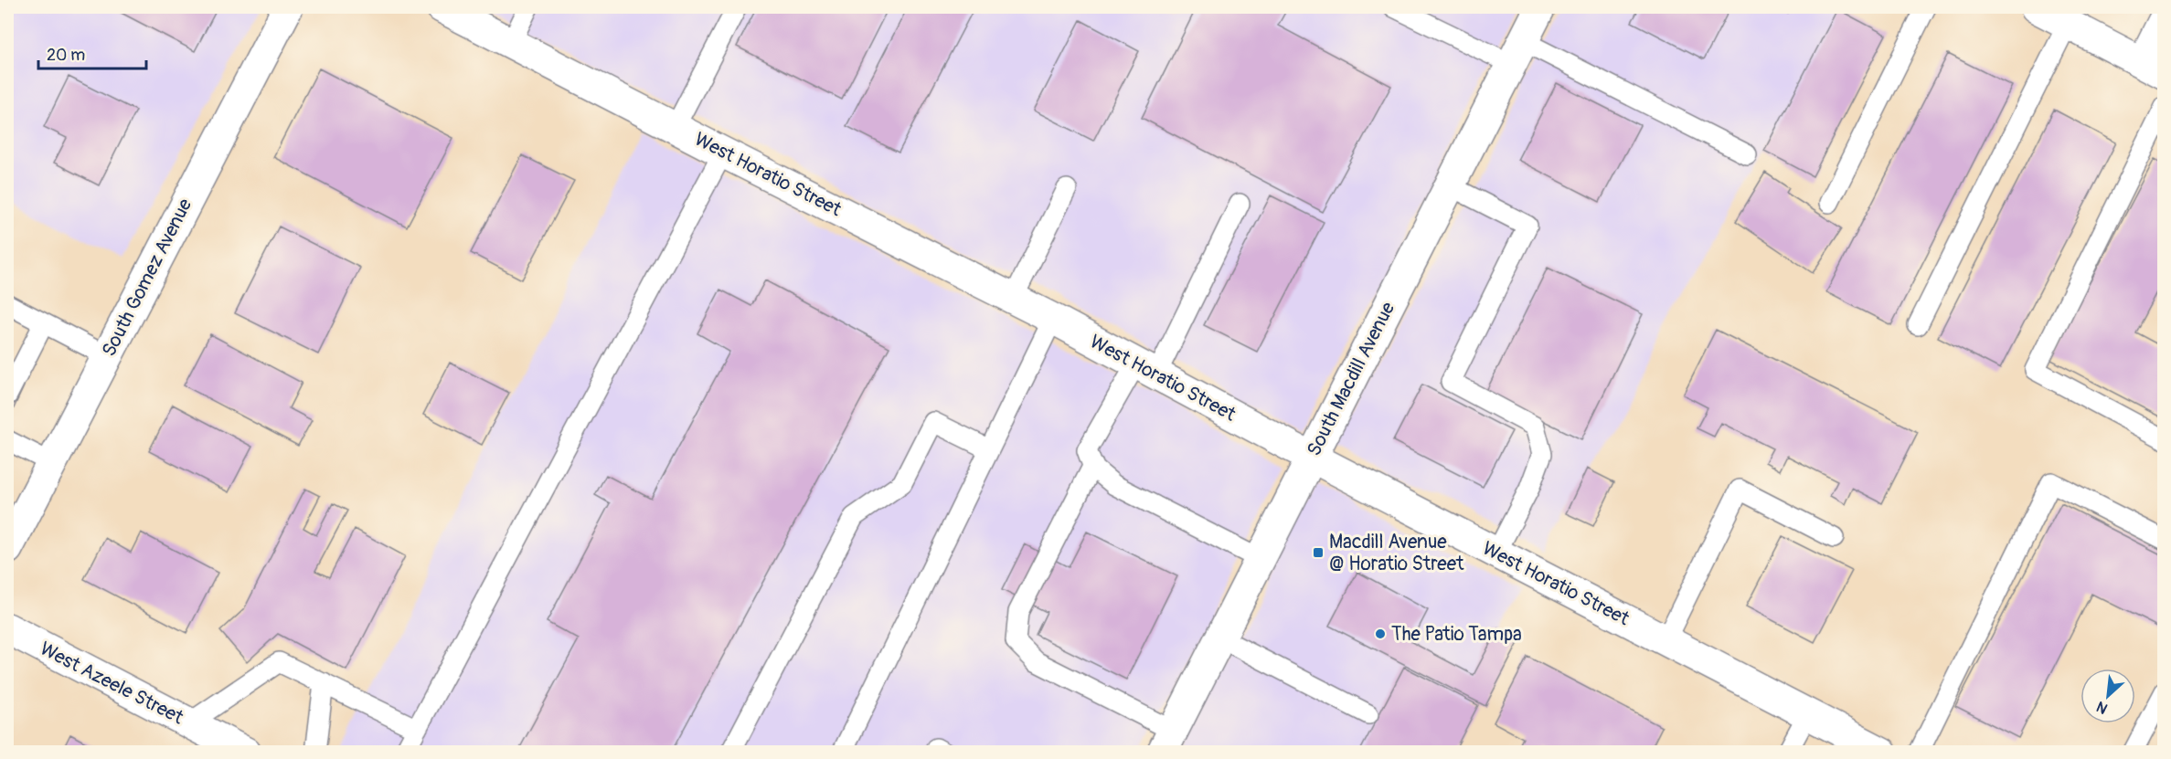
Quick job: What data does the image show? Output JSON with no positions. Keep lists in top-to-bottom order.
{
  "streets": {
    "street": [
      "West Horatio Street",
      "South Gomez Avenue",
      "South Macdill Avenue",
      "West Azeele Street"
    ]
  },
  "crossings": [
    ["West Horatio Street", "South Macdill Avenue"]
  ],
  "places": {
    "transit": ["Macdill Avenue @ Horatio Street"],
    "other": ["The Patio Tampa"]
  },
  "scale_bar": "20 m",
  "north": "bottom left"
}
